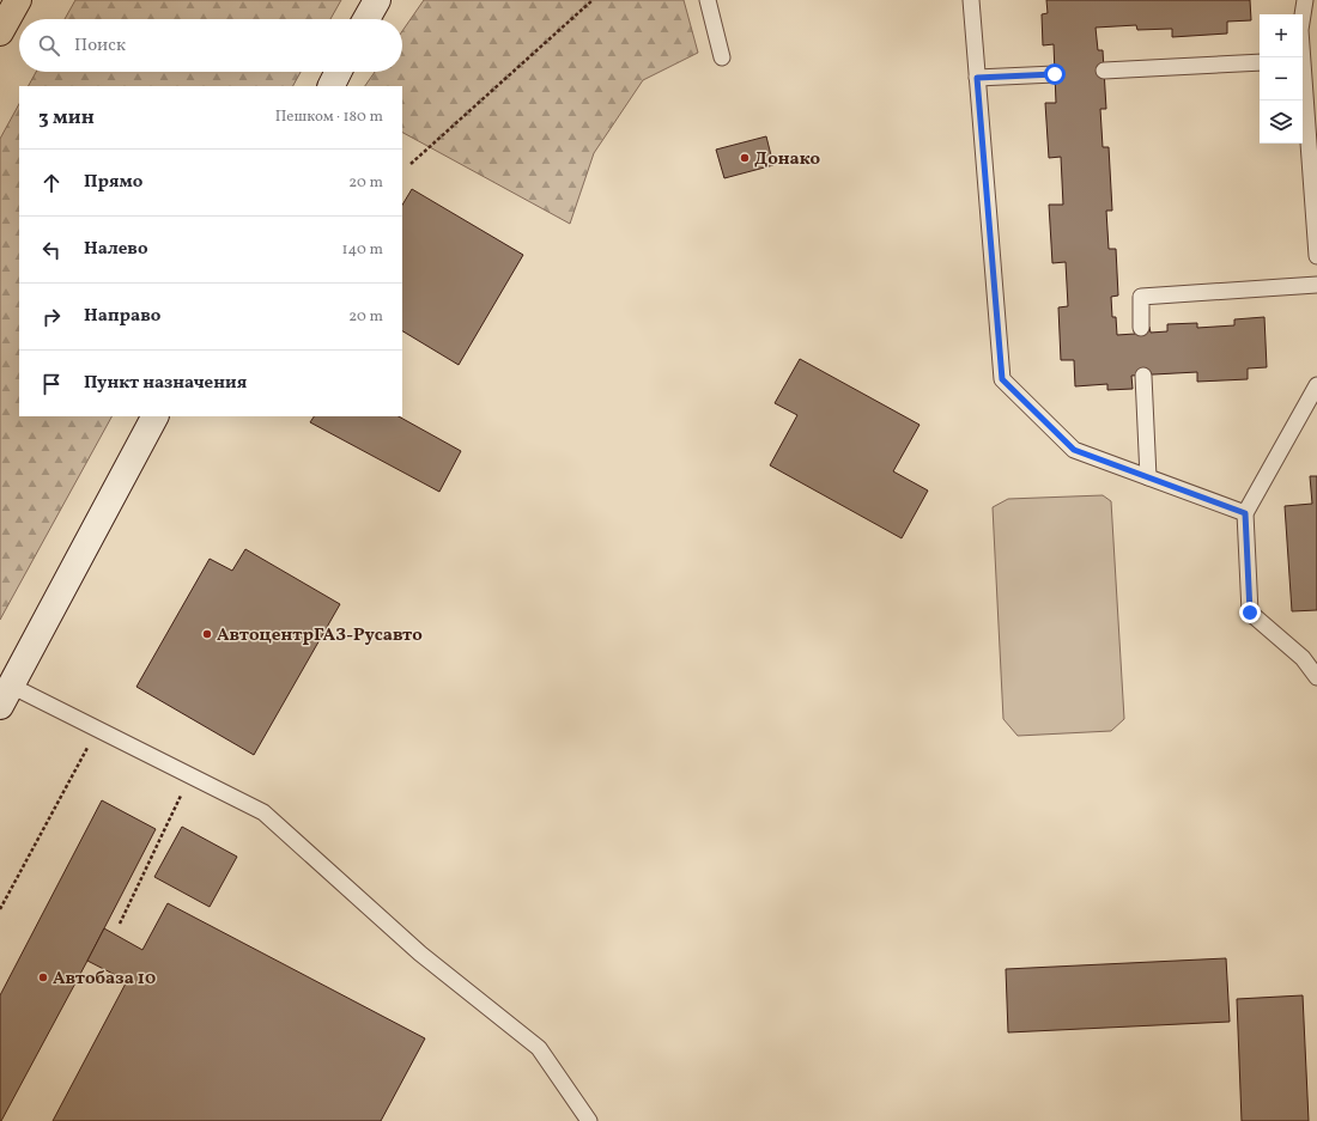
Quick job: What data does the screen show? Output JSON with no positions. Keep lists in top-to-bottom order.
{
  "places": ["Донако", "АвтоцентрГАЗ-Русавто", "Автобаза 10"],
  "page": {
    "map_buttons": ["+", "−"],
    "search": "Поиск",
    "heading": ["3 мин", "Пешком · 180 m"],
    "list": [
      ["Прямо", "20 m"],
      ["Налево", "140 m"],
      ["Направо", "20 m"],
      "Пункт назначения"
    ]
  }
}
